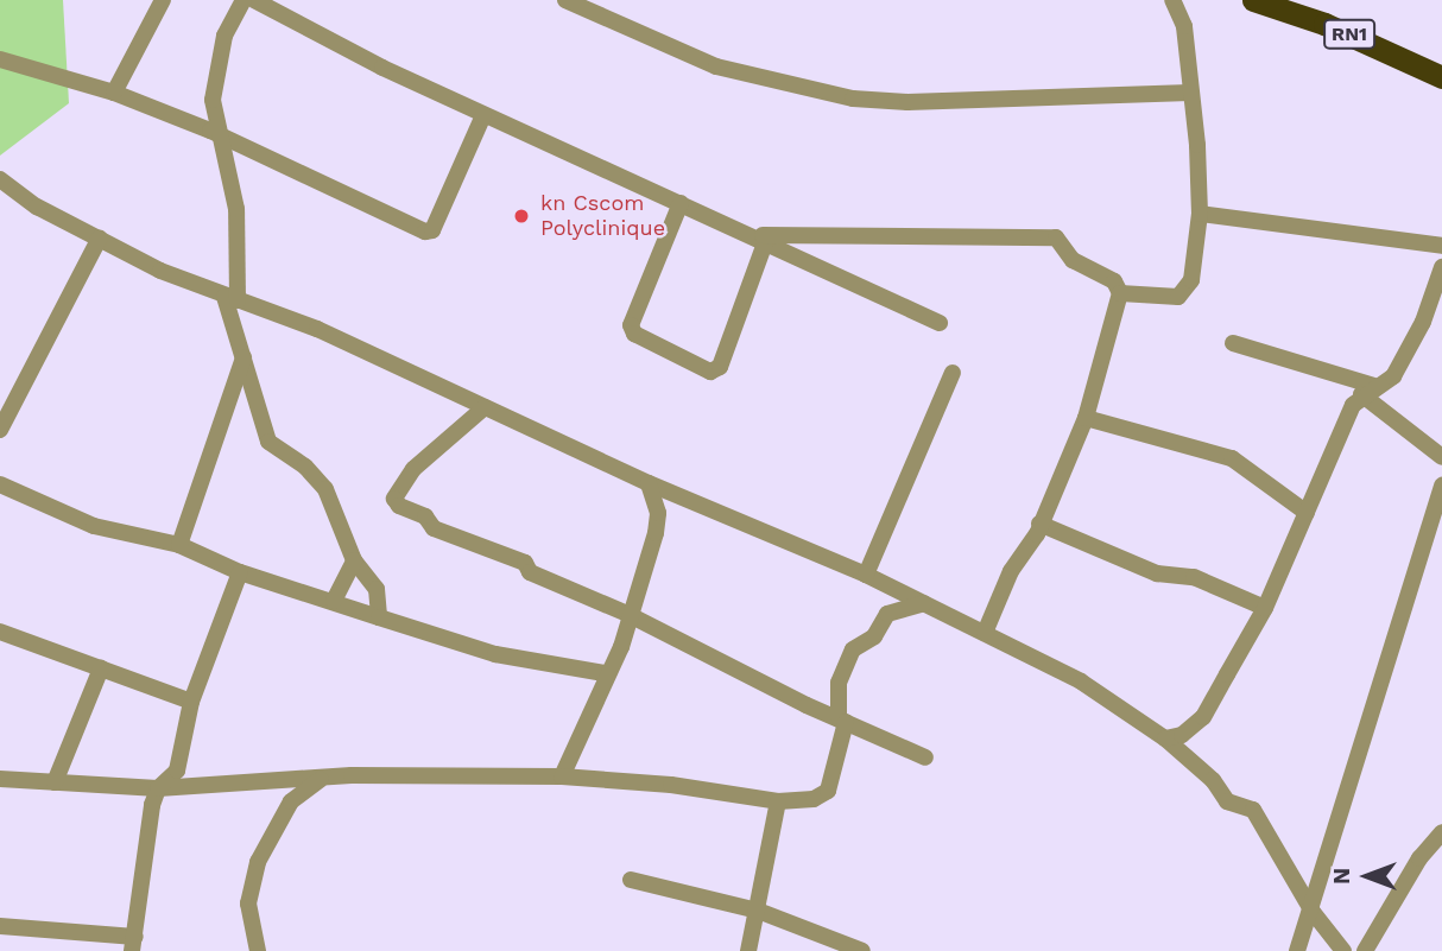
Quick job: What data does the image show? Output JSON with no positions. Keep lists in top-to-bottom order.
{
  "streets": {
    "highway": ["RN1"]
  },
  "places": ["kn Cscom Polyclinique"],
  "north": "left"
}
